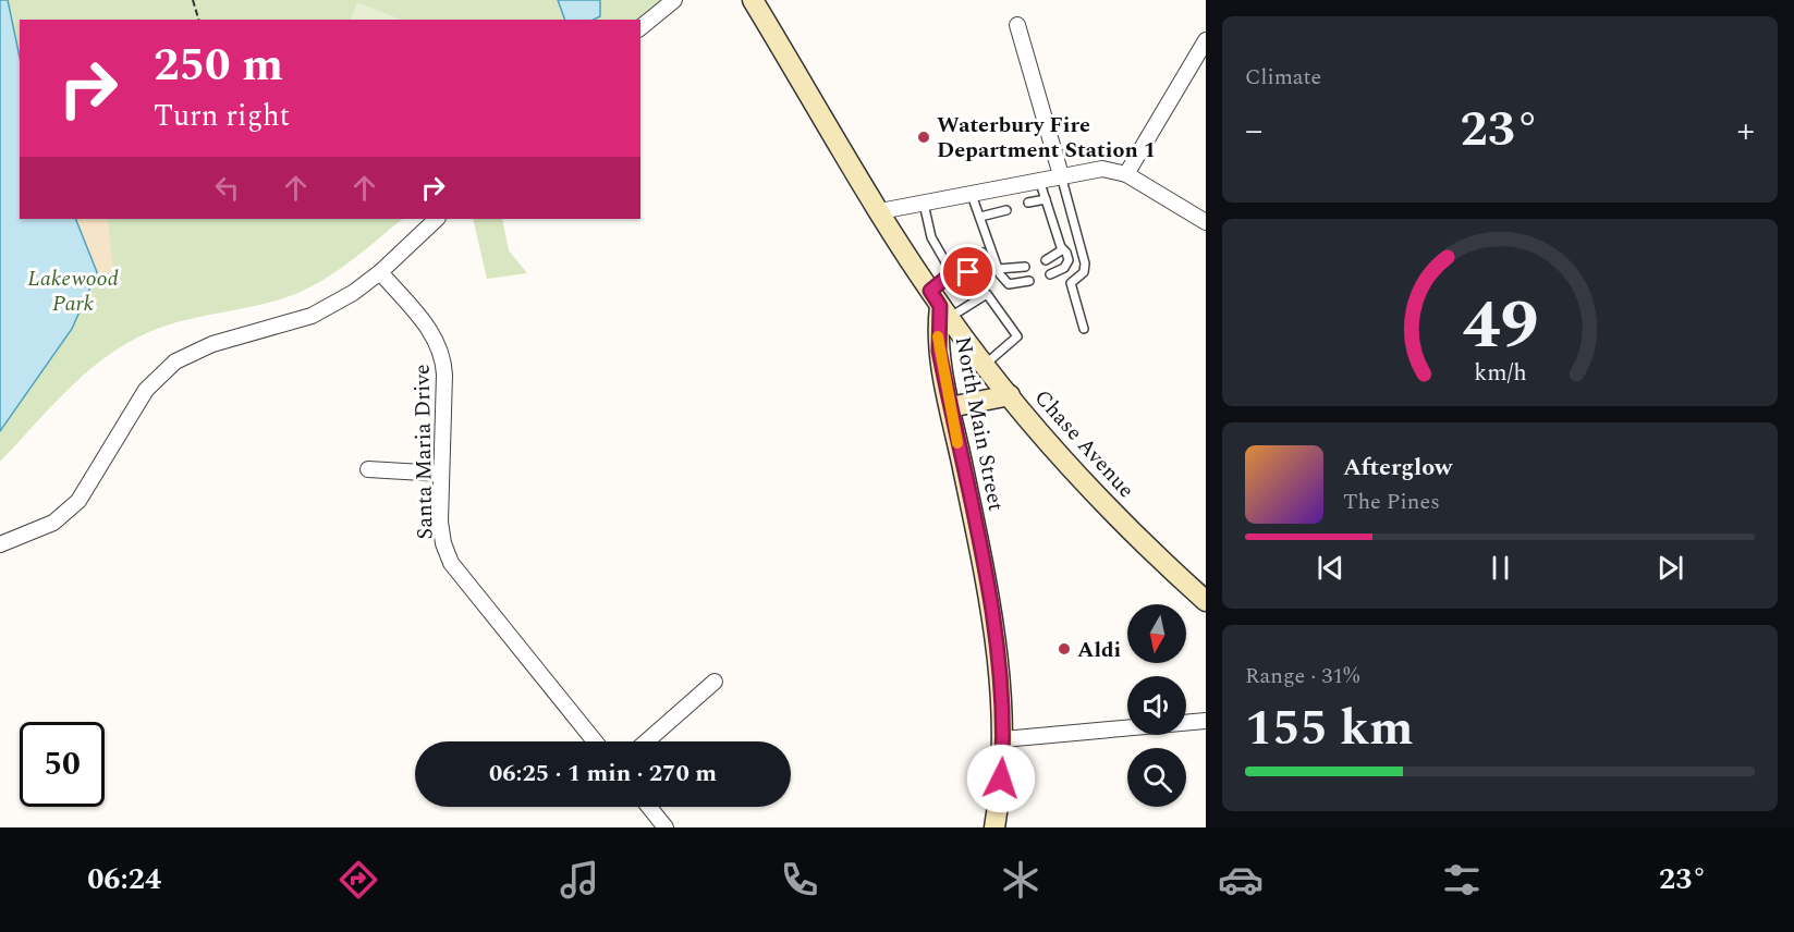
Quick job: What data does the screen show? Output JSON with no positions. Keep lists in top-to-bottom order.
{
  "streets": {
    "main road": ["North Main Street", "Chase Avenue"],
    "street": ["Santa Maria Drive"]
  },
  "crossings": [
    ["North Main Street", "Chase Avenue"]
  ],
  "parks": ["Lakewood Park"],
  "places": ["Waterbury Fire Department Station 1", "Aldi"],
  "north": "bottom",
  "page": {
    "tile": [
      "Climate",
      ["Range · 31%", "155 km"]
    ],
    "turn": ["250 m", "Turn right"],
    "heat": ["−", "23°", "+"],
    "song": ["Afterglow", "The Pines"],
    "limit": "50",
    "trip": "06:25 · 1 min · 270 m",
    "tabs": ["06:24", "23°"],
    "gauge": ["49", "km/h"]
  }
}
